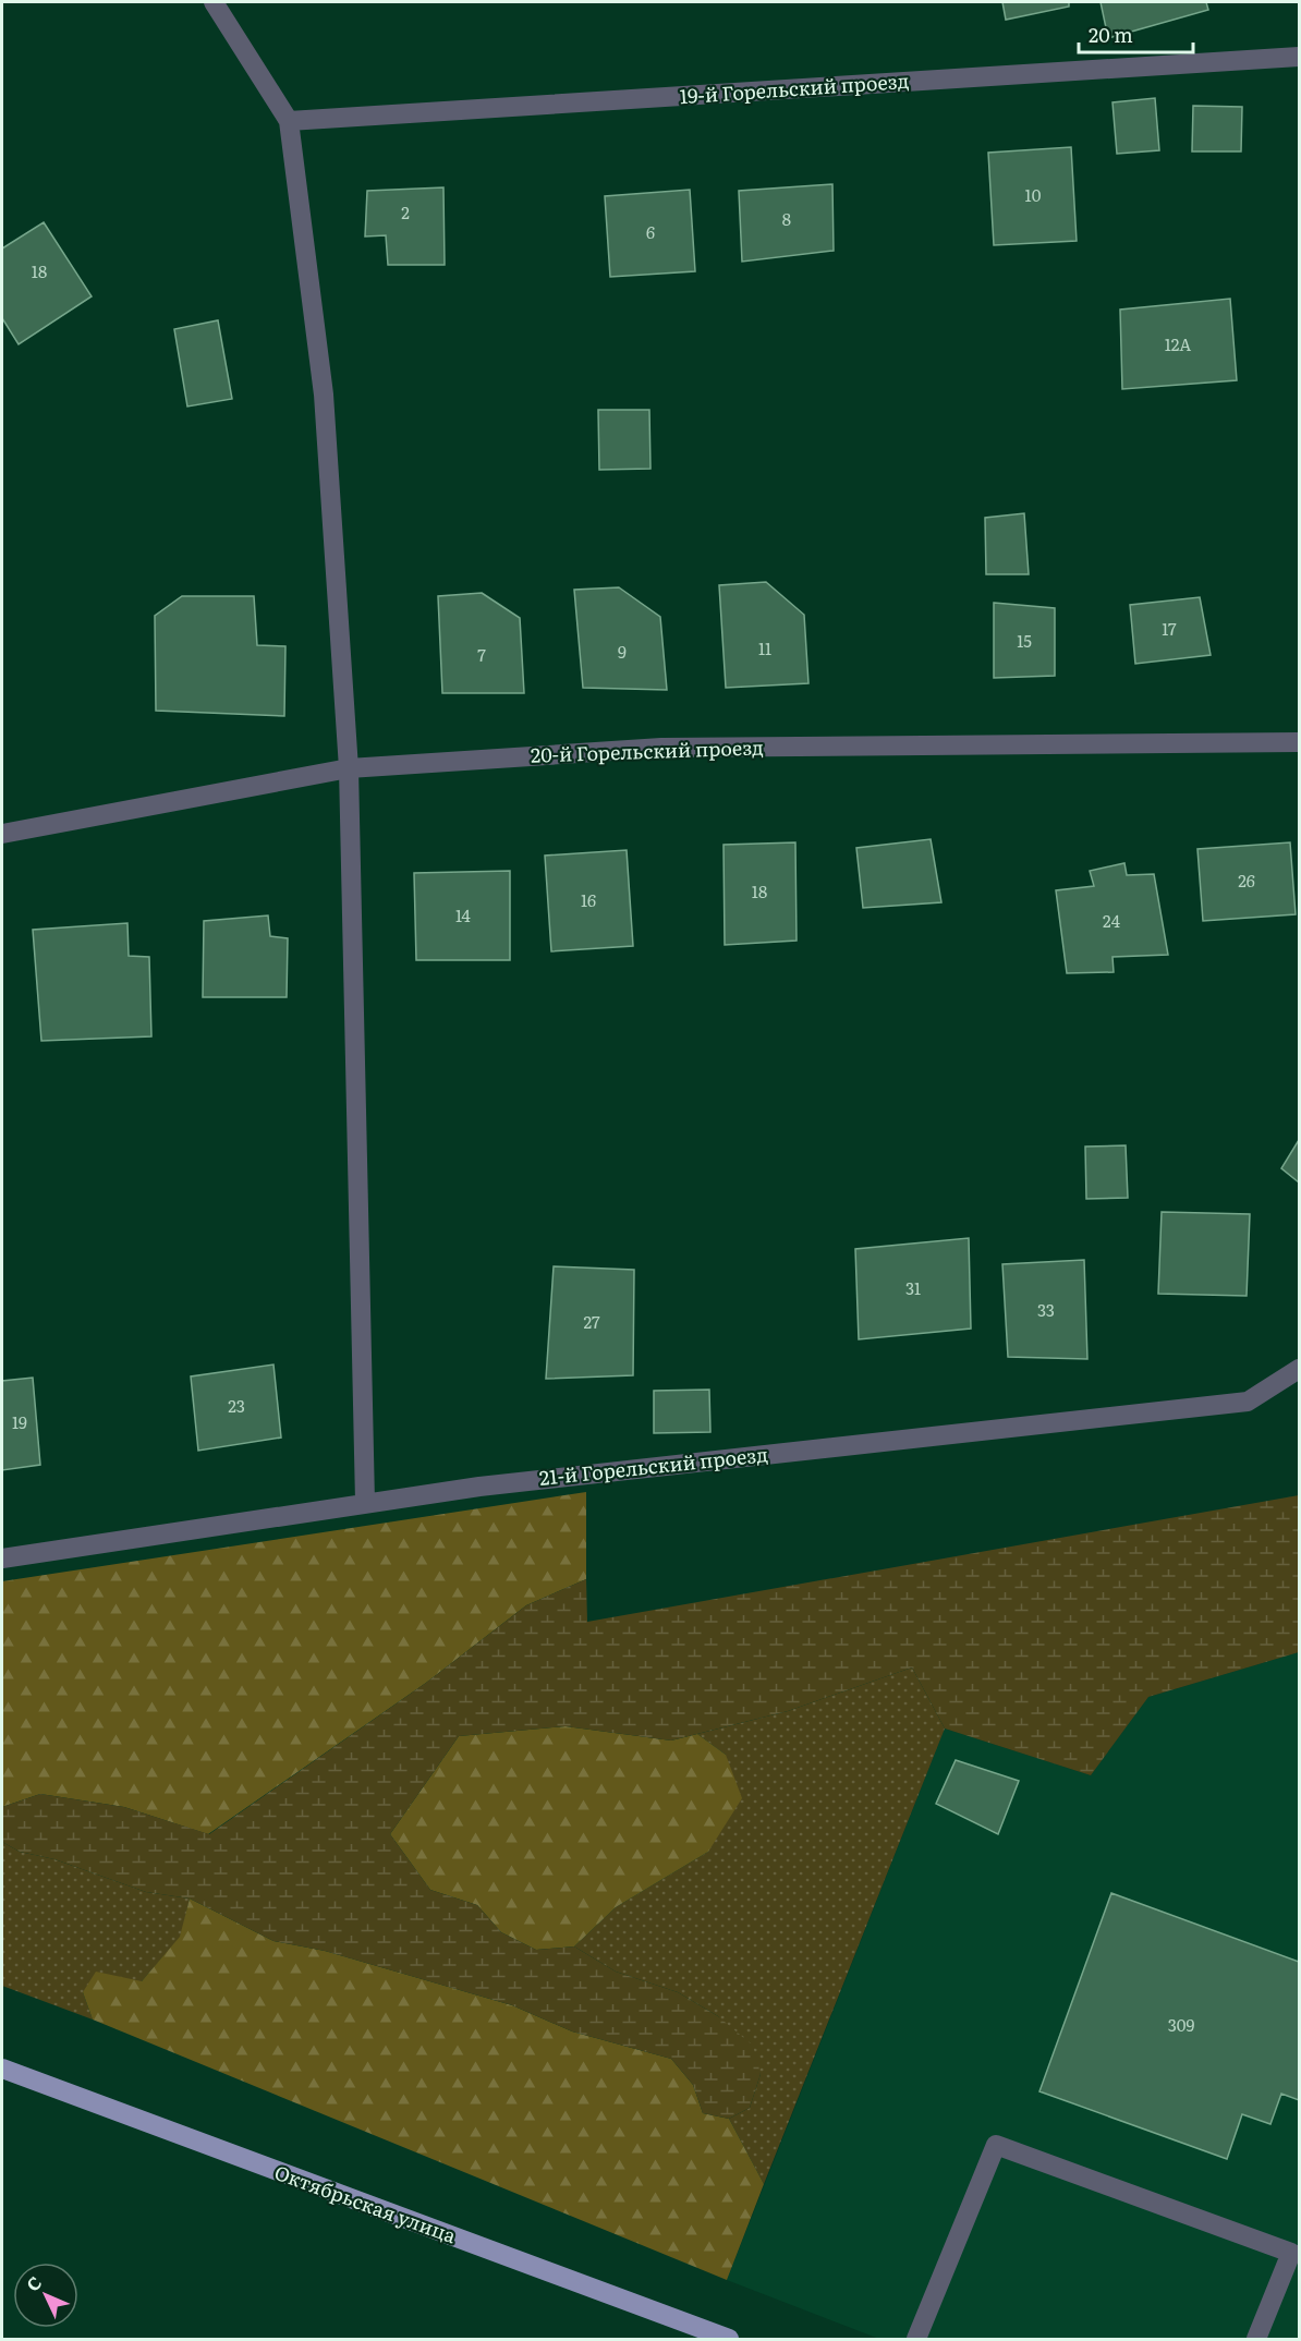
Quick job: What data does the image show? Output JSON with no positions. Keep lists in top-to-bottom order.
{
  "streets": {
    "main road": ["Октябрьская улица"],
    "street": ["19-й Горельский проезд", "20-й Горельский проезд", "21-й Горельский проезд"]
  },
  "house_numbers": [
    "10",
    "2",
    "8",
    "6",
    "18",
    "12А",
    "17",
    "15",
    "11",
    "9",
    "7",
    "26",
    "18",
    "16",
    "14",
    "24",
    "31",
    "33",
    "27",
    "23",
    "19",
    "309"
  ],
  "scale_bar": "20 m",
  "north": "top left"
}
